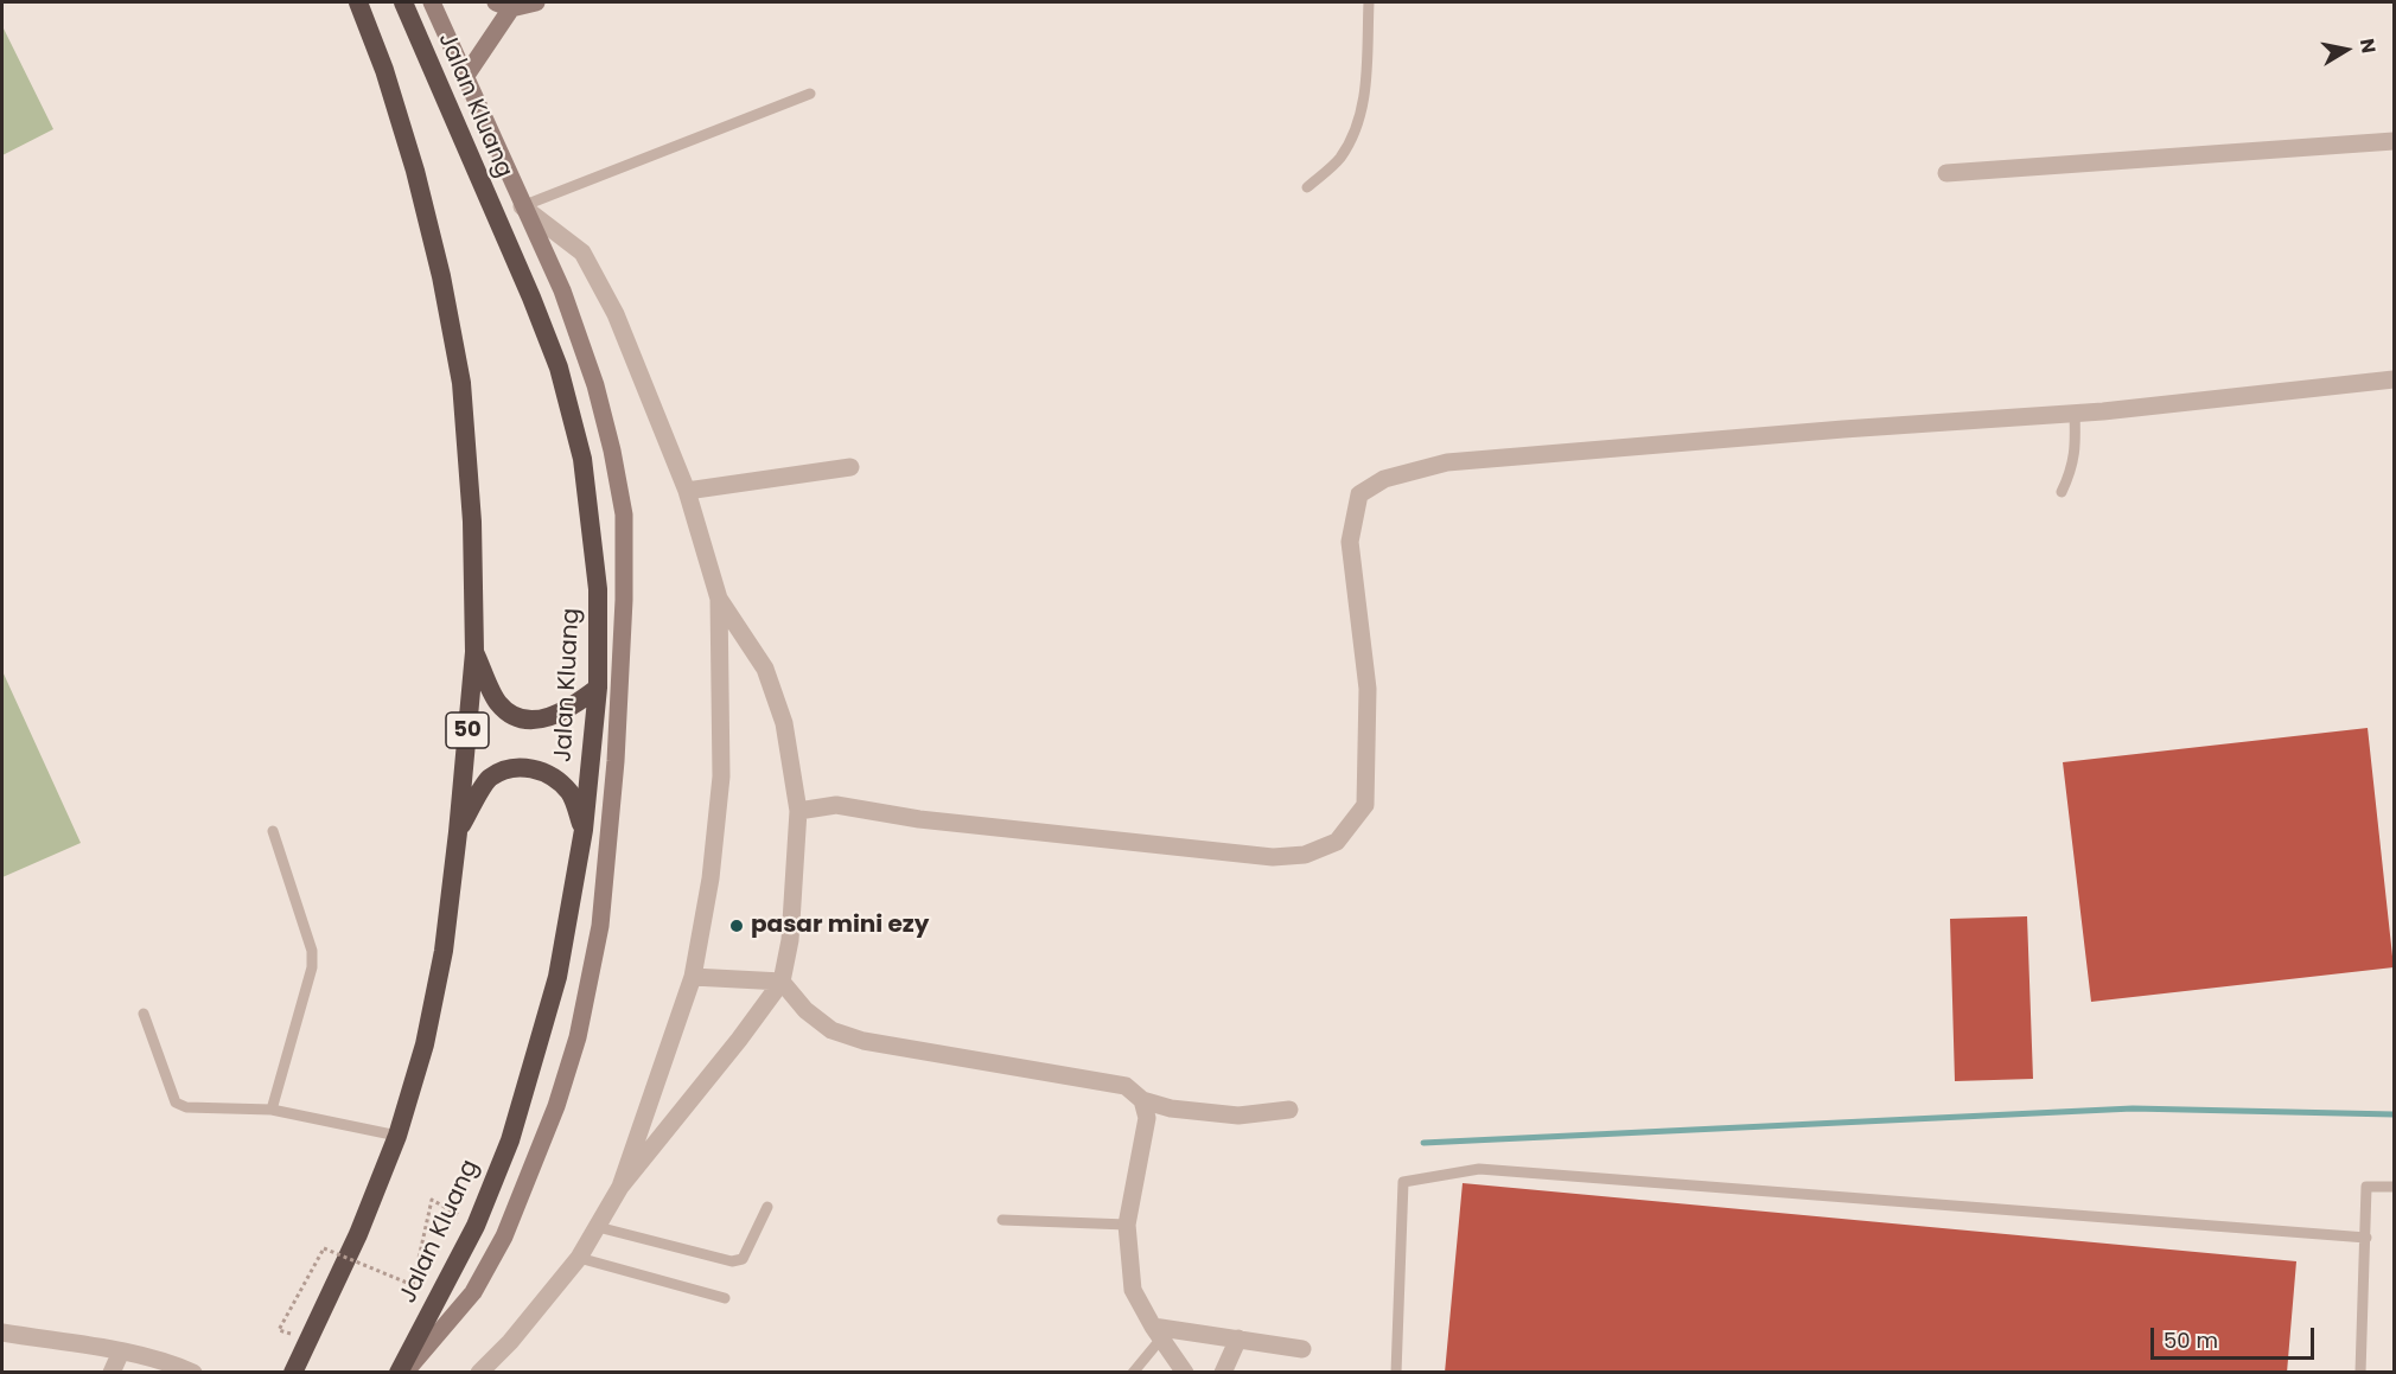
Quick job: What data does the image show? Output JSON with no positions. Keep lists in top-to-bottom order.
{
  "streets": {
    "highway": ["Jalan Kluang", "50"]
  },
  "places": ["pasar mini ezy"],
  "scale_bar": "50 m",
  "north": "right"
}
